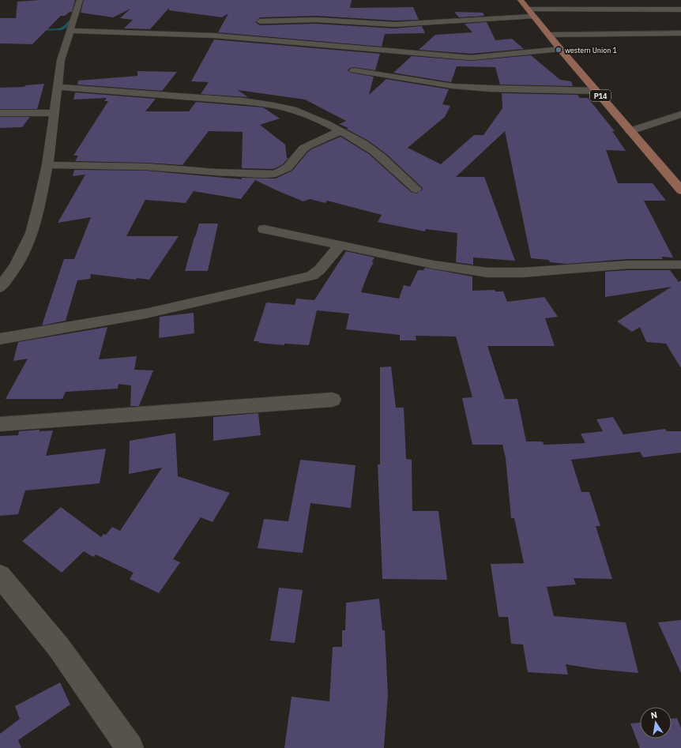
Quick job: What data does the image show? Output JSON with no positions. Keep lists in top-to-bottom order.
{
  "streets": {
    "main road": ["P14"]
  },
  "places": ["western Union 1"],
  "north": "top"
}
